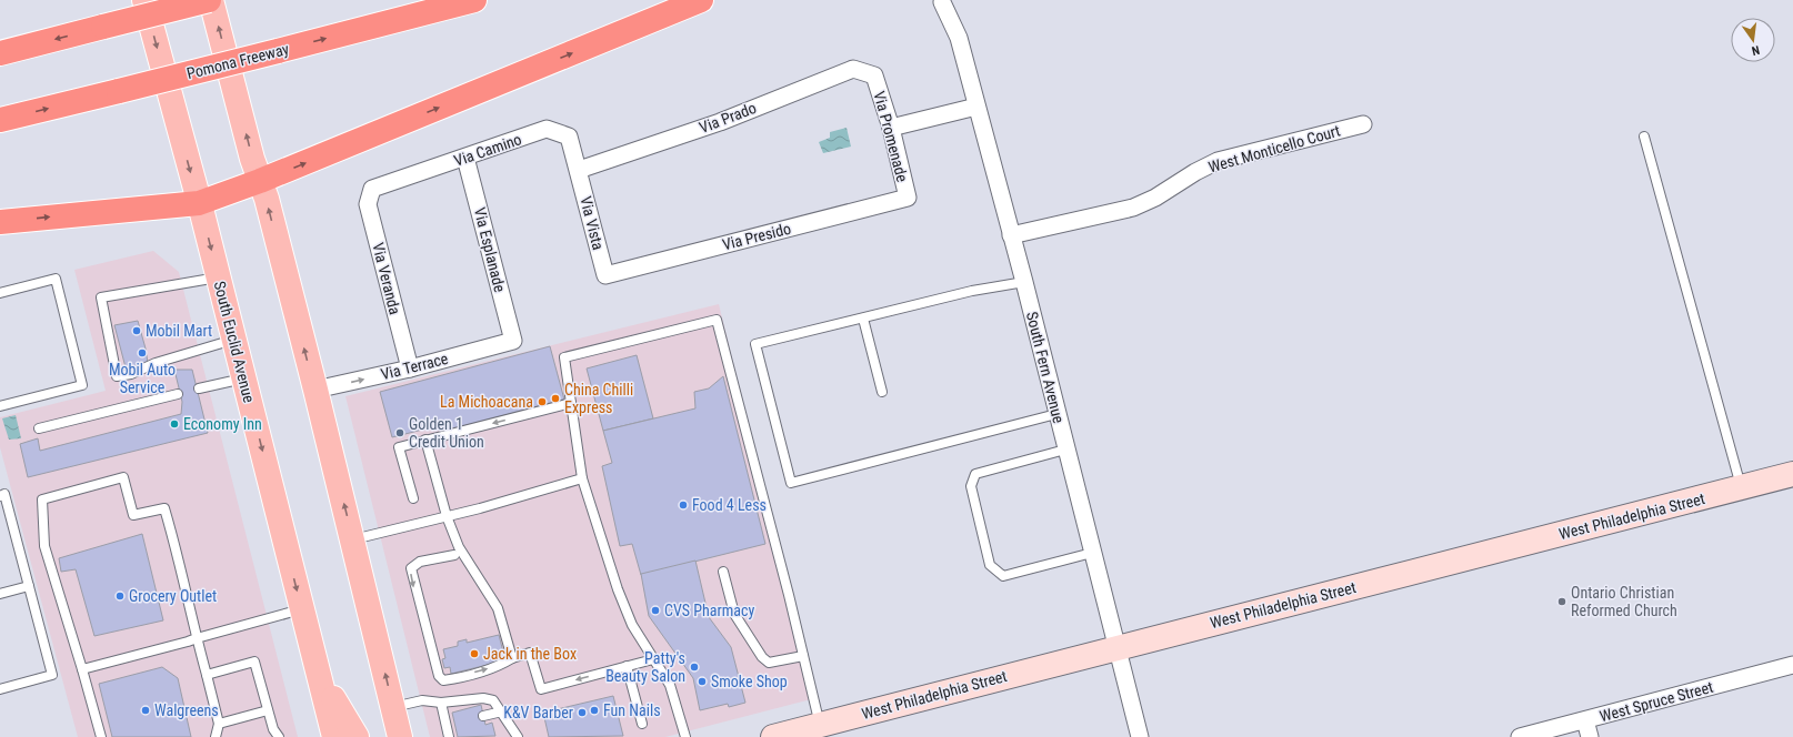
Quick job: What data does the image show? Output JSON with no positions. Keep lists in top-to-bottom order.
{
  "streets": {
    "highway": ["Pomona Freeway"],
    "main road": ["South Euclid Avenue", "West Philadelphia Street"],
    "street": [
      "Via Prado",
      "Via Promenade",
      "West Monticello Court",
      "Via Camino",
      "Via Vista",
      "Via Presido",
      "Via Esplanade",
      "Via Veranda",
      "Via Terrace",
      "South Fern Avenue",
      "West Spruce Street"
    ]
  },
  "crossings": [
    ["Via Prado", "Via Promenade"],
    ["Via Prado", "Via Camino"],
    ["Via Prado", "Via Vista"],
    ["Via Promenade", "Via Presido"],
    ["West Monticello Court", "South Fern Avenue"],
    ["Via Camino", "Via Vista"],
    ["Via Camino", "Via Esplanade"],
    ["Via Camino", "Via Veranda"],
    ["Via Vista", "Via Presido"],
    ["Via Esplanade", "Via Terrace"],
    ["Via Veranda", "Via Terrace"],
    ["South Fern Avenue", "West Philadelphia Street"]
  ],
  "one_way": ["Via Terrace"],
  "places": [
    "Mobil Mart",
    "Mobil Auto Service",
    "China Chilli Express",
    "La Michoacana",
    "Economy Inn",
    "Golden 1 Credit Union",
    "Food 4 Less",
    "Grocery Outlet",
    "Ontario Christian Reformed Church",
    "CVS Pharmacy",
    "Jack in the Box",
    "Patty's Beauty Salon",
    "Smoke Shop",
    "Walgreens",
    "Fun Nails",
    "K&V Barber"
  ],
  "north": "bottom"
}
